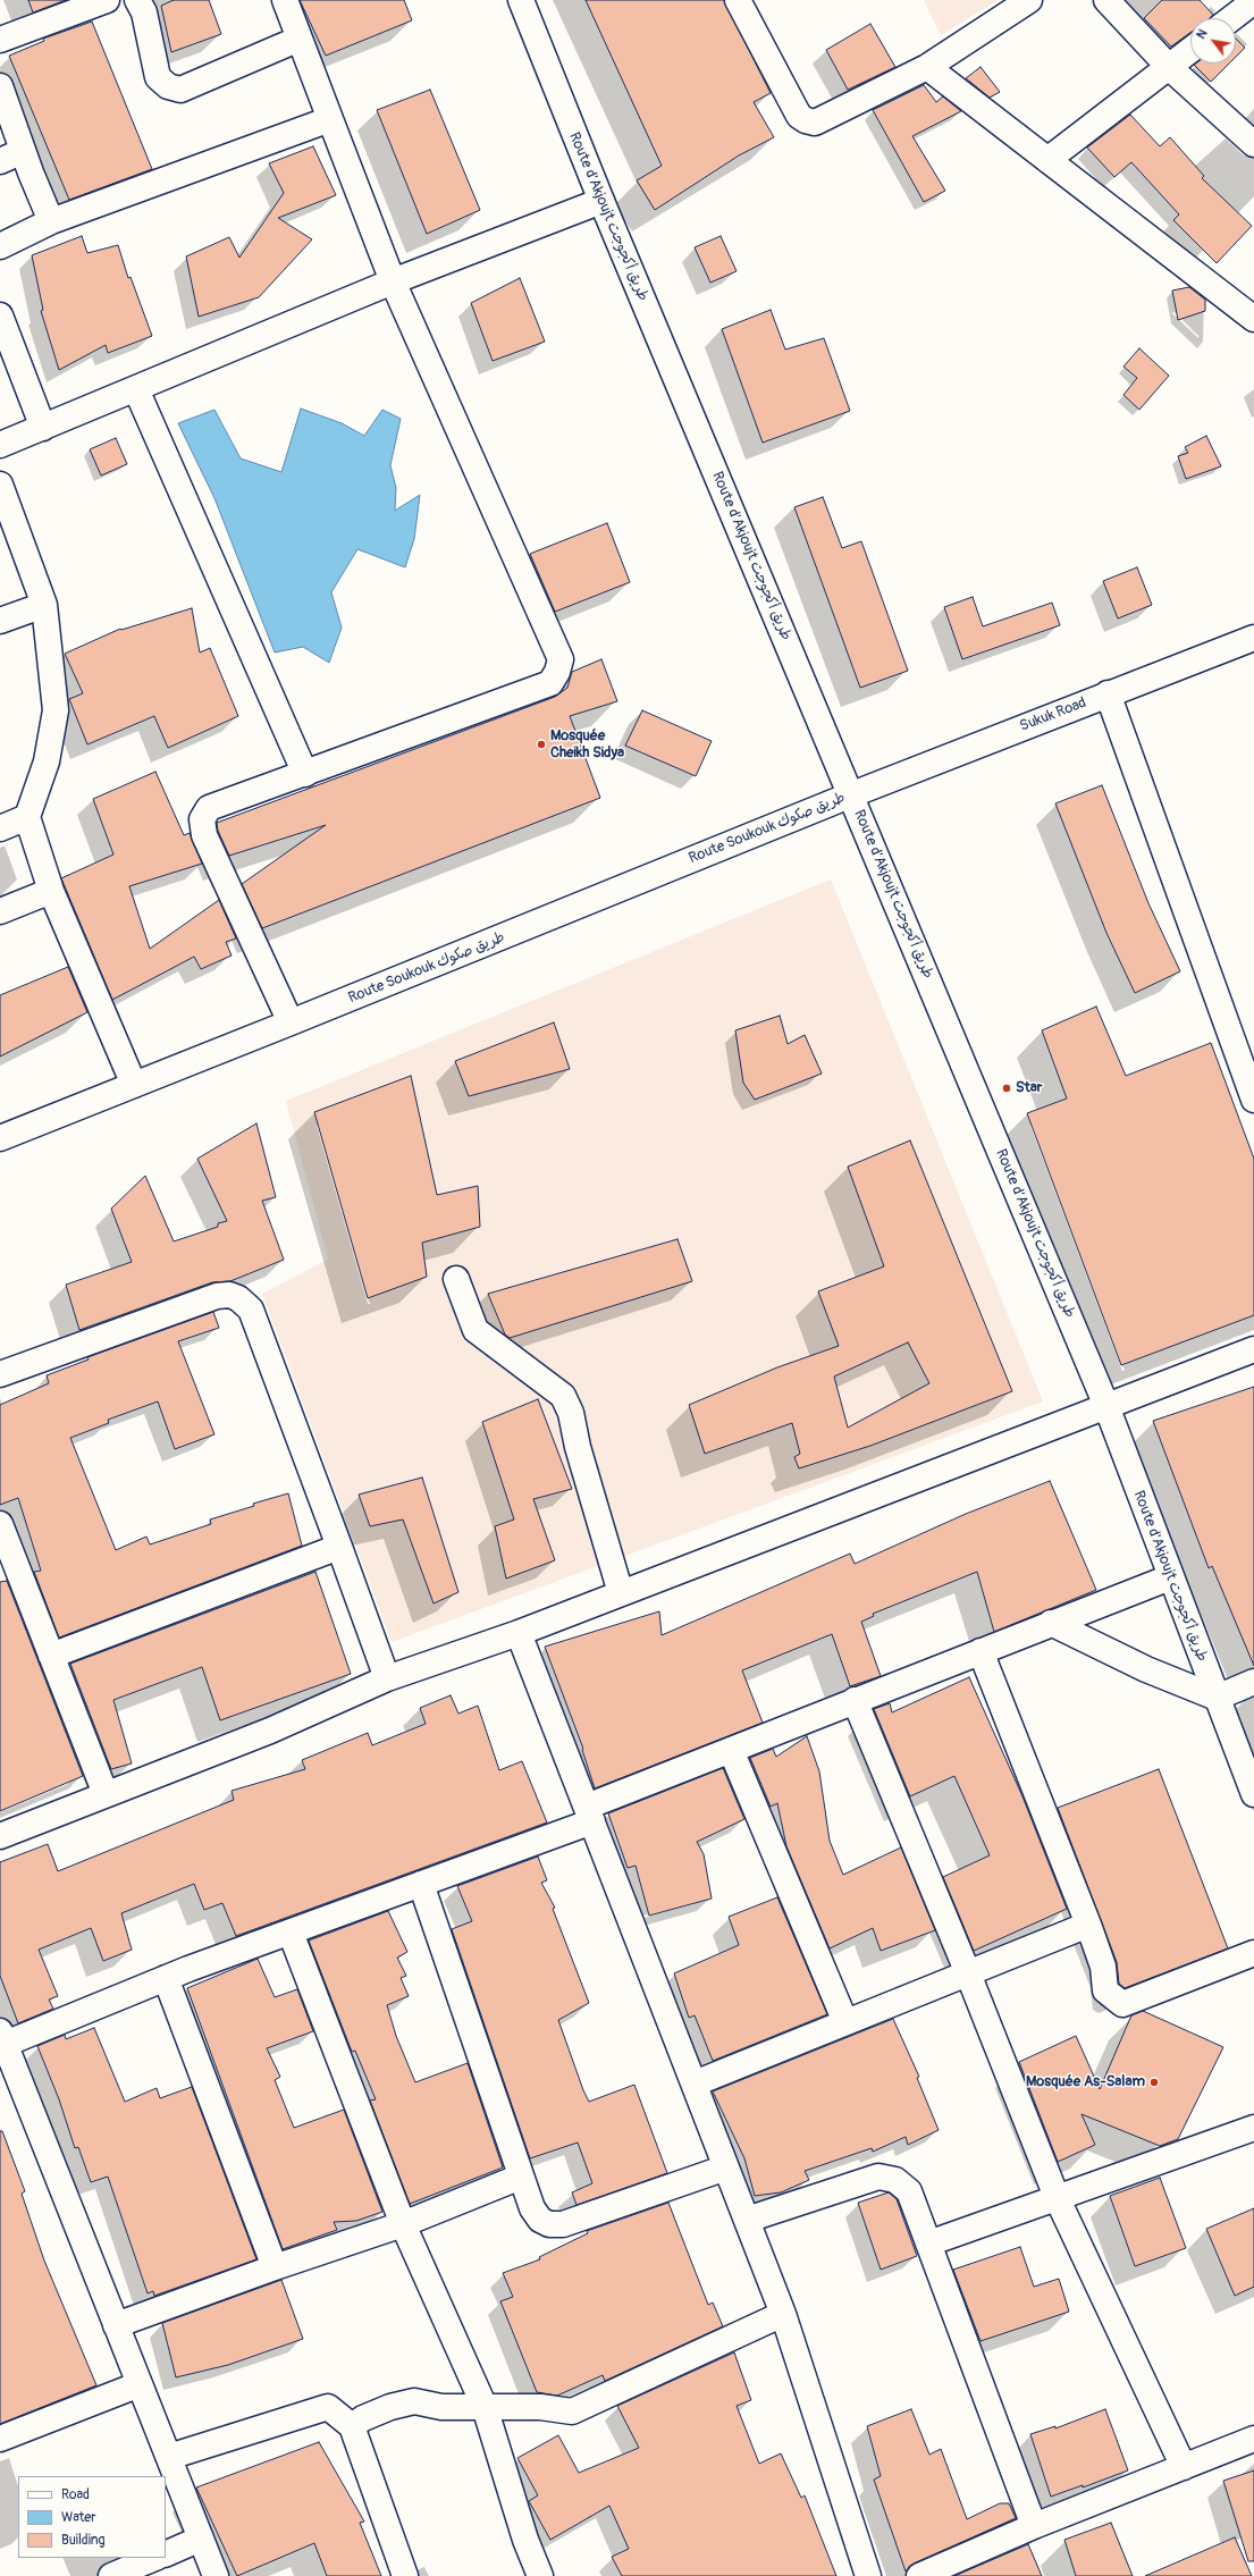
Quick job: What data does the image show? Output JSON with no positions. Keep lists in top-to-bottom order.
{
  "streets": {
    "main road": ["Route d'Akjoujt طريق أكجوجت", "Sukuk Road", "Route Soukouk طريق صكوك"]
  },
  "crossings": [
    ["Route d'Akjoujt طريق أكجوجت", "Sukuk Road"],
    ["Route d'Akjoujt طريق أكجوجت", "Route Soukouk طريق صكوك"],
    ["Sukuk Road", "Route Soukouk طريق صكوك"]
  ],
  "places": ["Mosquée Cheikh Sidya", "Star", "Mosquée As-Salam"],
  "legend": ["Road", "Water", "Building"],
  "north": "top left"
}
